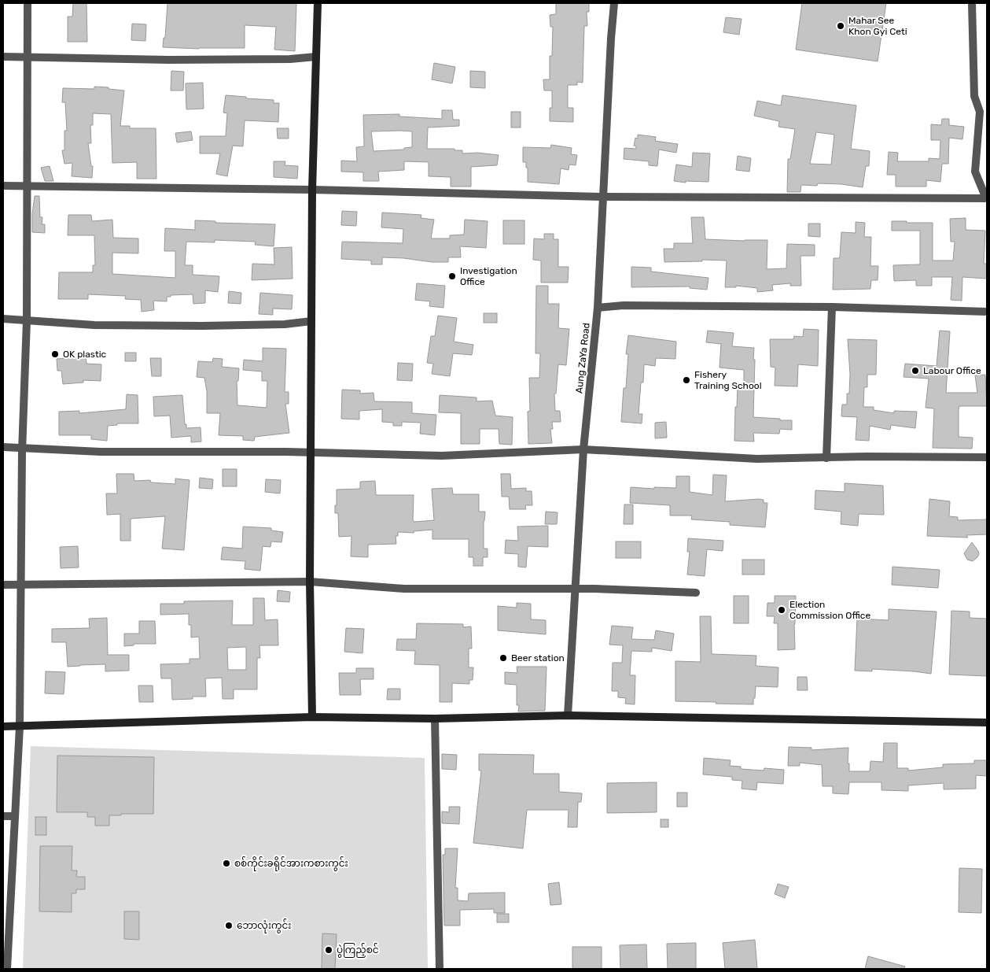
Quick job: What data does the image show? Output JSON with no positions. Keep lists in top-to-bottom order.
{
  "streets": {
    "street": ["Aung ZaYa Road"]
  },
  "places": [
    "Mahar See Khon Gyi Ceti",
    "Investigation Office",
    "OK plastic",
    "Labour Office",
    "Fishery Training School",
    "Election Commission Office",
    "Beer station",
    "စစ်ကိုင်းခရိုင်အားကစားကွင်း",
    "ဘောလုံးကွင်း",
    "ပွဲကြည့်စင်"
  ]
}
